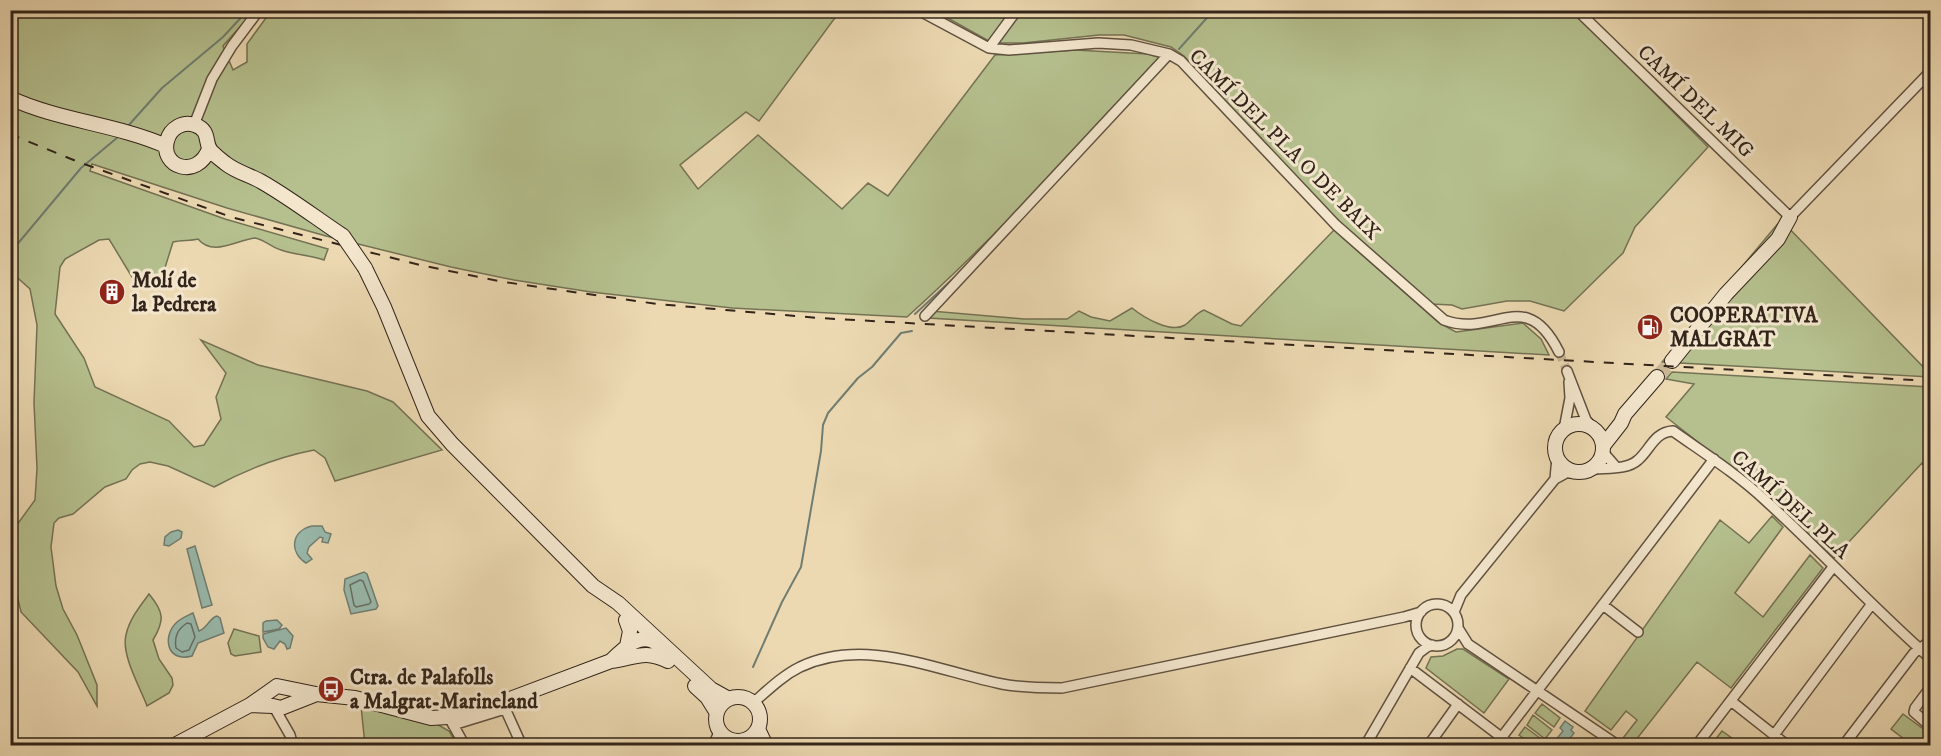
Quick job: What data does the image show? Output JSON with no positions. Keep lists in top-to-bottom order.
{
  "streets": {
    "street": ["CAMÍ DEL MIG", "CAMÍ DEL PLA O DE BAIX", "CAMÍ DEL PLA"]
  },
  "places": {
    "building": ["Molí de la Pedrera"],
    "fuel station": ["COOPERATIVA MALGRAT"],
    "bus stop": ["Ctra. de Palafolls a Malgrat-Marineland"]
  }
}
